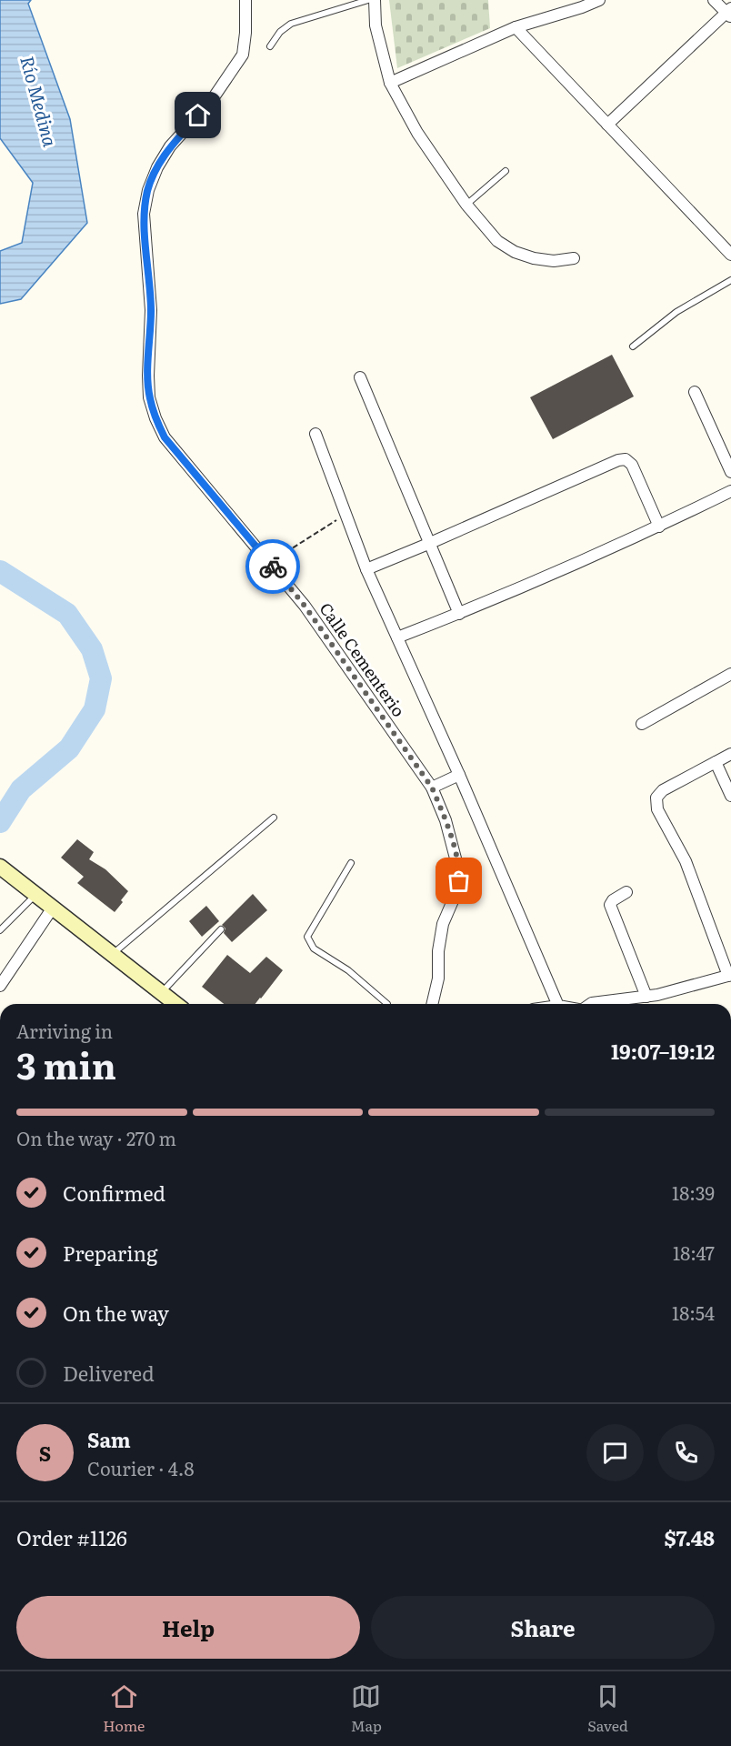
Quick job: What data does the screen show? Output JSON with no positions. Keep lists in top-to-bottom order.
{
  "streets": {
    "street": ["Calle Cementerio"]
  },
  "water": ["Río Medina"],
  "page": {
    "heading": ["3 min", "Arriving in", "19:07–19:12"],
    "panel": [
      "Sam",
      "Courier · 4.8",
      "Order #1126",
      "$7.48"
    ],
    "bar": "On the way · 270 m",
    "list": [
      ["Confirmed", "18:39"],
      ["Preparing", "18:47"],
      ["On the way", "18:54"],
      "Delivered"
    ],
    "round": "S",
    "buttons": ["Help", "Share"],
    "tabs": ["Home", "Map", "Saved"]
  }
}
